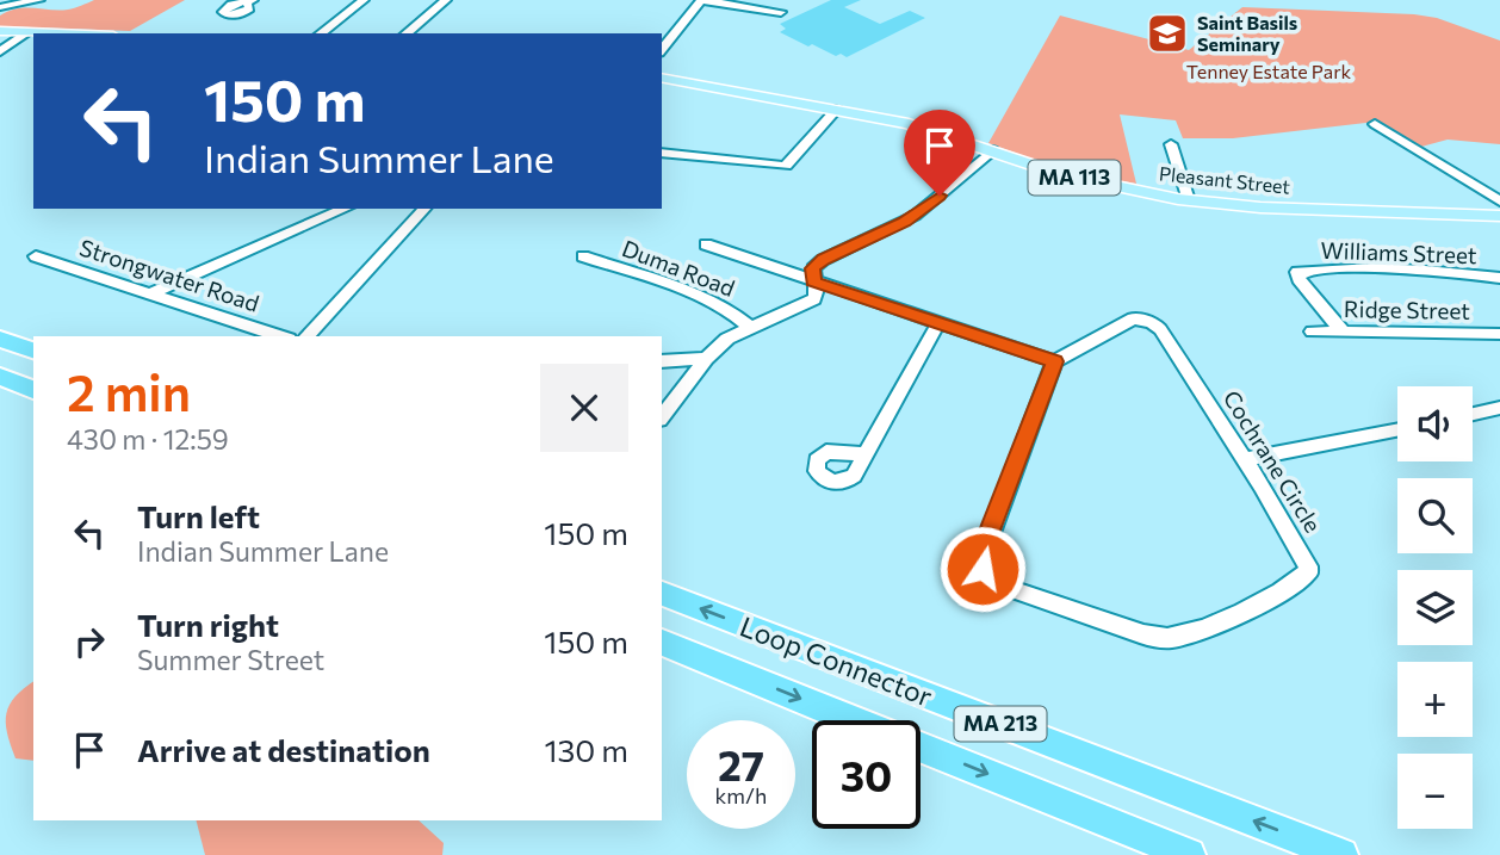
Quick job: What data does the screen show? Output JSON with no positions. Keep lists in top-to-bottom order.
{
  "streets": {
    "highway": ["Loop Connector", "MA 213"],
    "main road": ["MA 113", "Pleasant Street"],
    "street": [
      "Williams Street",
      "Duma Road",
      "Strongwater Road",
      "Ridge Street",
      "Cochrane Circle"
    ]
  },
  "crossings": [
    ["Williams Street", "Ridge Street"]
  ],
  "parks": ["Tenney Estate Park"],
  "places": {
    "school or university": ["Saint Basils Seminary"]
  },
  "page": {
    "turn": ["150 m", "Indian Summer Lane"],
    "heading": ["2 min", "430 m · 12:59"],
    "map_buttons": ["+", "−"],
    "list": [
      {
        "name": "Turn left",
        "note": "Indian Summer Lane",
        "value": "150 m"
      },
      {
        "name": "Turn right",
        "note": "Summer Street",
        "value": "150 m"
      },
      {
        "name": "Arrive at destination",
        "value": "130 m"
      }
    ],
    "speed": "27 km/h",
    "limit": "30"
  }
}
